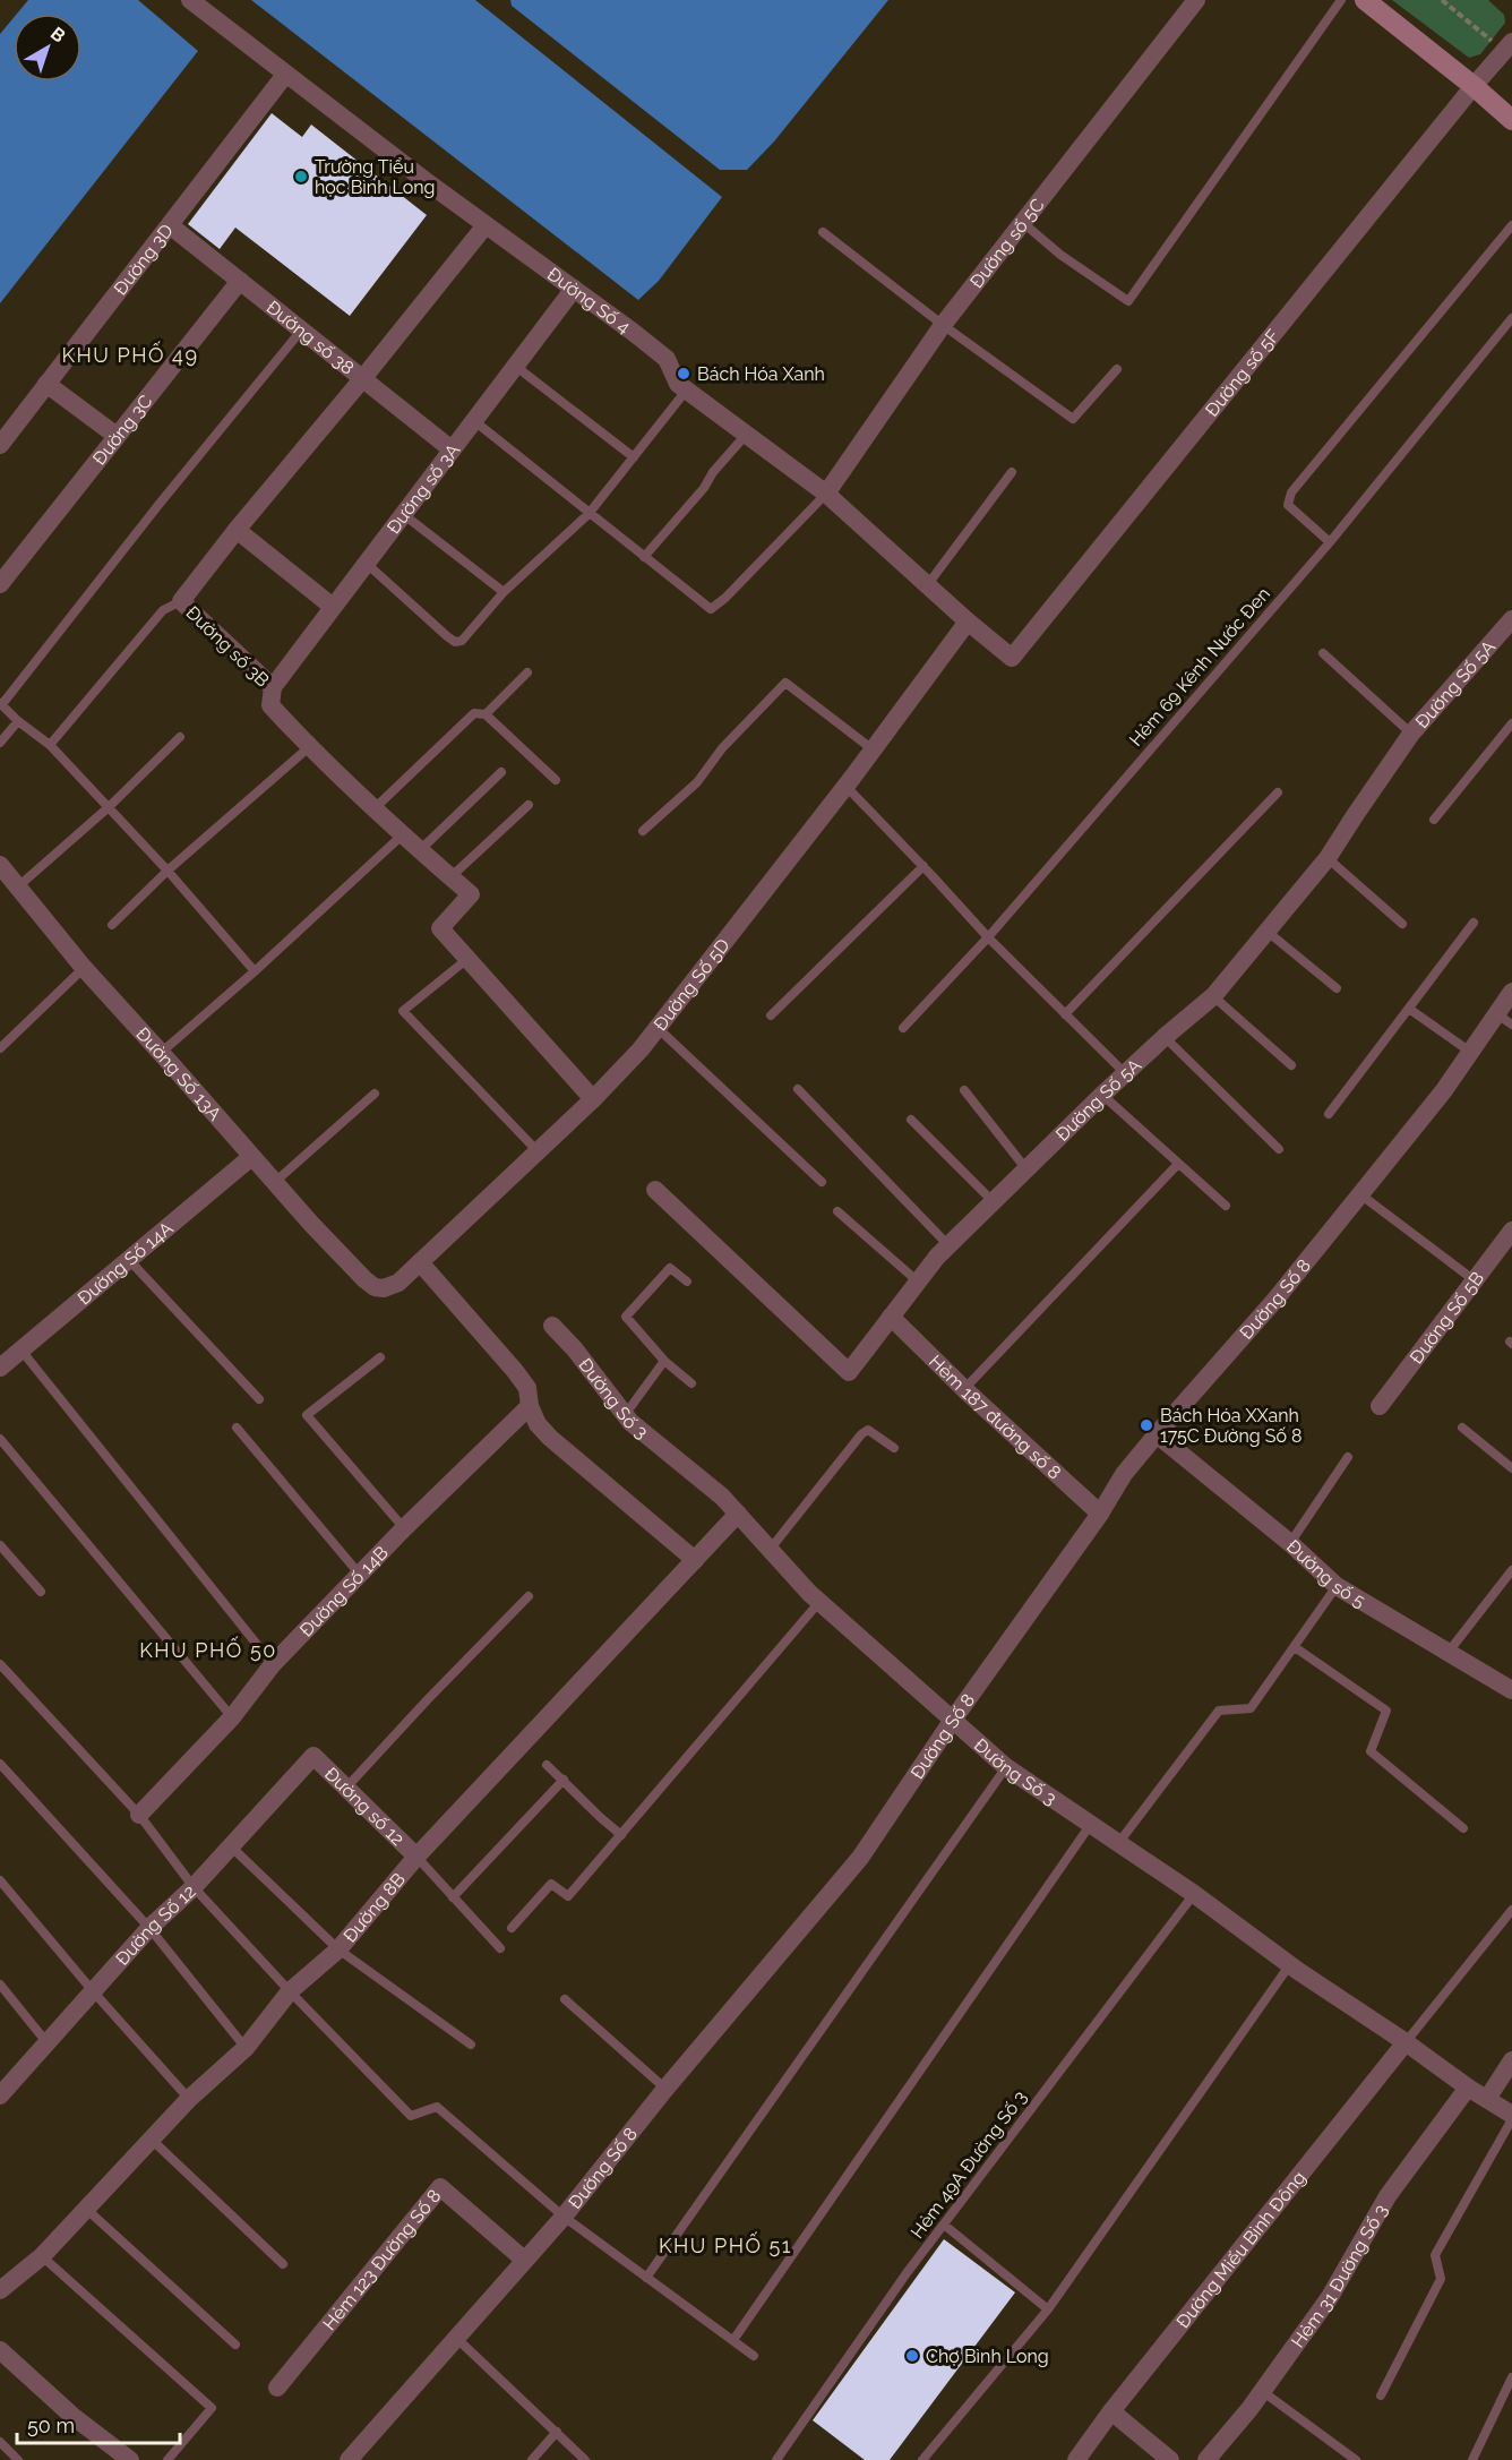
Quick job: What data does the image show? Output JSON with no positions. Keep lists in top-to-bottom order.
{
  "streets": {
    "street": [
      "Đường số 5C",
      "Đường 3D",
      "Đường Số 4",
      "Đường số 38",
      "Đường số 5F",
      "Đường 3C",
      "Đường số 3A",
      "Đường số 3B",
      "Đường Số 5A",
      "Đường Số 5D",
      "Đường Số 13A",
      "Đường Số 14A",
      "Đường Số 8",
      "Đường Số 5B",
      "Đường Số 3",
      "Hẻm 187 đường số 8",
      "Đường số 5",
      "Đường Số 14B",
      "Đường số 12",
      "Đường 8B",
      "Đường Số 12",
      "Đường Miếu Bình Đông",
      "Hẻm 123 Đường Số 8",
      "Hẻm 31 Đường Số 3"
    ],
    "lane": ["Hẻm 69 Kênh Nước Đen", "Hẻm 49A Đường Số 3"]
  },
  "crossings": [
    ["Đường số 5C", "Đường Số 4"],
    ["Đường 3D", "Đường Số 4"],
    ["Đường 3D", "Đường số 38"],
    ["Đường Số 4", "Đường số 5F"],
    ["Đường Số 4", "Đường số 3A"],
    ["Đường Số 4", "Đường số 3B"],
    ["Đường Số 4", "Đường Số 5D"],
    ["Đường số 38", "Đường 3C"],
    ["Đường số 38", "Đường số 3A"],
    ["Đường số 38", "Đường số 3B"],
    ["Đường số 5F", "Đường Số 5D"],
    ["Đường số 3A", "Đường số 3B"],
    ["Đường số 3B", "Đường Số 5D"],
    ["Đường Số 5A", "Hẻm 187 đường số 8"],
    ["Đường Số 5D", "Đường Số 13A"],
    ["Đường Số 13A", "Đường Số 14A"],
    ["Đường Số 8", "Đường Số 3"],
    ["Đường Số 8", "Hẻm 187 đường số 8"],
    ["Đường Số 8", "Đường số 5"],
    ["Đường Số 8", "Hẻm 123 Đường Số 8"],
    ["Đường Số 3", "Đường 8B"],
    ["Đường Số 3", "Hẻm 49A Đường Số 3"],
    ["Đường Số 3", "Đường Miếu Bình Đông"],
    ["Đường Số 3", "Hẻm 31 Đường Số 3"],
    ["Đường số 12", "Đường 8B"],
    ["Đường số 12", "Đường Số 12"]
  ],
  "districts": ["KHU PHỐ 49", "KHU PHỐ 50", "KHU PHỐ 51"],
  "places": [
    "Trường Tiểu học Bình Long",
    "Bách Hóa Xanh",
    "Bách Hóa XXanh 175C Đường Số 8",
    "Chợ Bình Long"
  ],
  "scale_bar": "50 m",
  "north": "top right"
}
